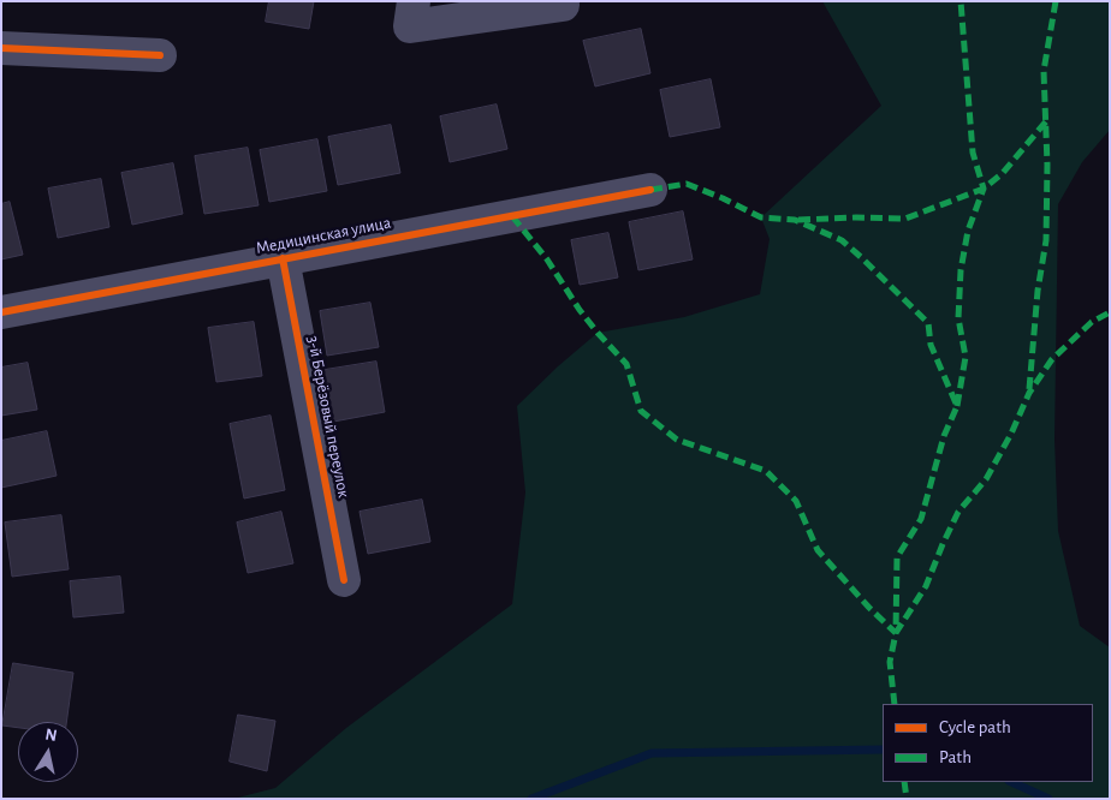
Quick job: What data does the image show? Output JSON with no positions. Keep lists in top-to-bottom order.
{
  "streets": {
    "street": ["Медицинская улица", "3-й Берёзовый переулок"]
  },
  "crossings": [
    ["Медицинская улица", "3-й Берёзовый переулок"]
  ],
  "legend": ["Cycle path", "Path"],
  "north": "top"
}
